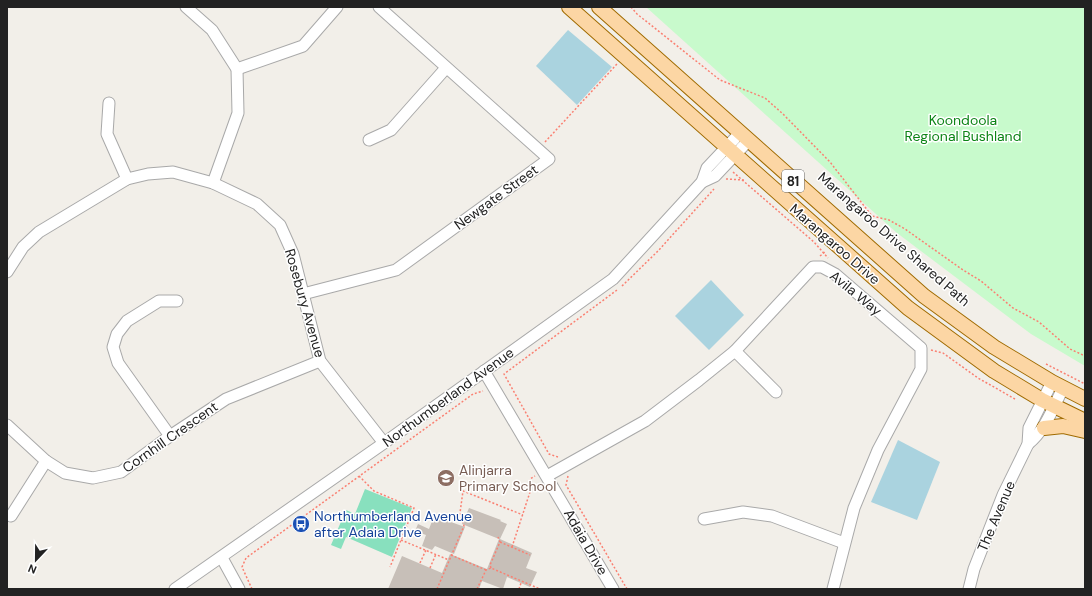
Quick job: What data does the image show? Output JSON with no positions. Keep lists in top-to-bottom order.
{
  "streets": {
    "main road": ["81", "Marangaroo Drive"],
    "street": [
      "Newgate Street",
      "Avila Way",
      "Rosebury Avenue",
      "Northumberland Avenue",
      "Cornhill Crescent",
      "The Avenue",
      "Adaia Drive"
    ]
  },
  "crossings": [
    ["Newgate Street", "Rosebury Avenue"],
    ["Marangaroo Drive", "Northumberland Avenue"],
    ["Marangaroo Drive", "The Avenue"],
    ["Avila Way", "Adaia Drive"],
    ["Rosebury Avenue", "Northumberland Avenue"],
    ["Rosebury Avenue", "Cornhill Crescent"],
    ["Northumberland Avenue", "Adaia Drive"]
  ],
  "parks": ["Koondoola Regional Bushland"],
  "places": {
    "school or university": ["Alinjarra Primary School"],
    "bus stop": ["Northumberland Avenue after Adaia Drive"]
  },
  "north": "bottom"
}
